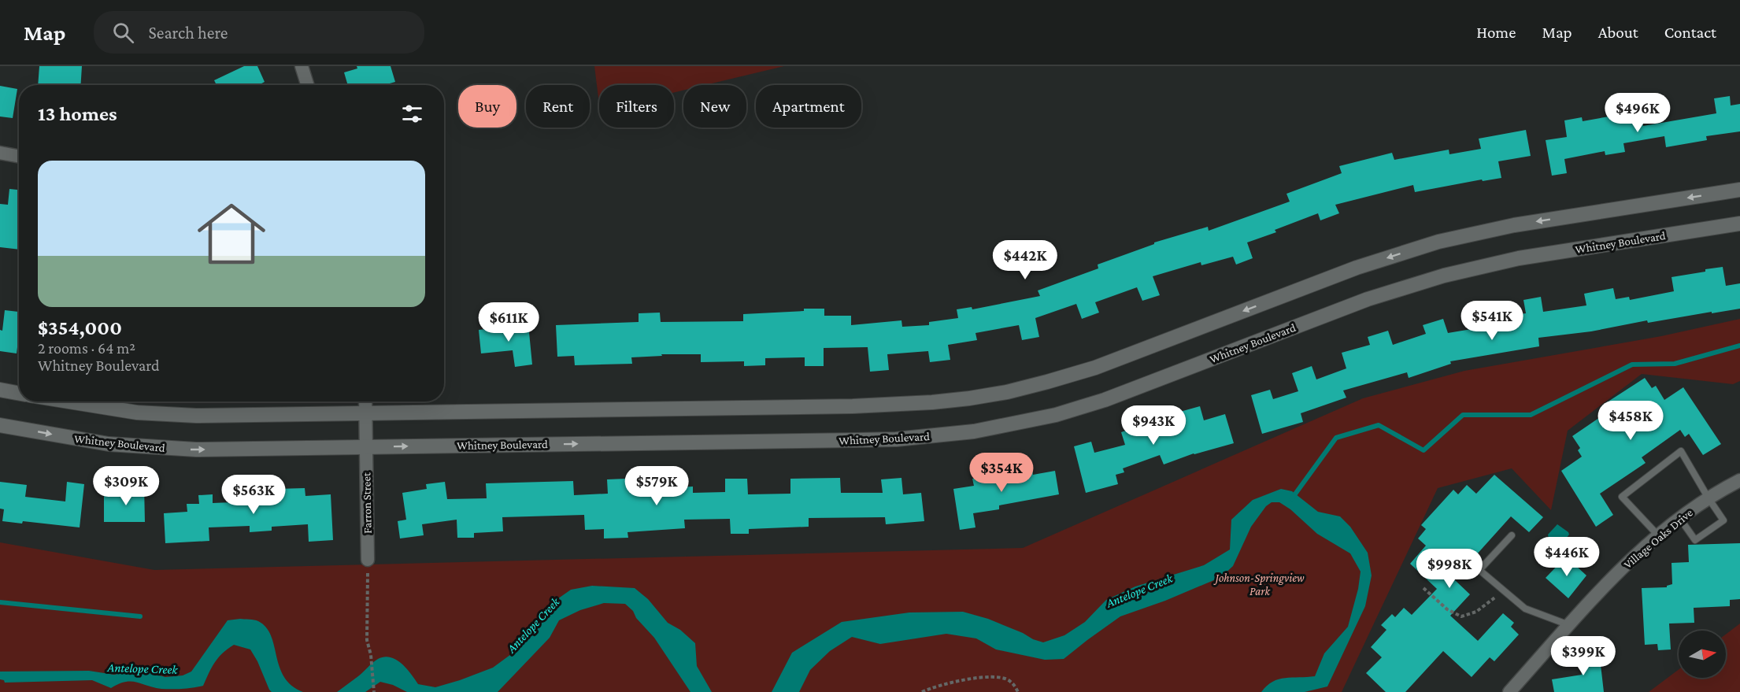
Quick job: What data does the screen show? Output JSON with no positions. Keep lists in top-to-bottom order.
{
  "streets": {
    "street": ["Whitney Boulevard", "Farron Street", "Village Oaks Drive"]
  },
  "crossings": [
    ["Whitney Boulevard", "Farron Street"]
  ],
  "water": ["Antelope Creek"],
  "parks": ["Johnson-Springview Park"],
  "north": "right",
  "page": {
    "header": "Map",
    "search": "Search here",
    "nav": [
      "Home",
      "Map",
      "About",
      "Contact"
    ],
    "chip": [
      "Buy",
      "Rent",
      "Filters",
      "New",
      "Apartment"
    ],
    "heading": "13 homes",
    "price": [
      "$496K",
      "$442K",
      "$541K",
      "$611K",
      "$458K",
      "$943K",
      "$354K",
      "$309K",
      "$579K",
      "$563K",
      "$446K",
      "$998K",
      "$399K"
    ],
    "list": [
      {
        "name": "$354,000",
        "note": "2 rooms · 64 m² · Whitney Boulevard"
      }
    ]
  }
}
